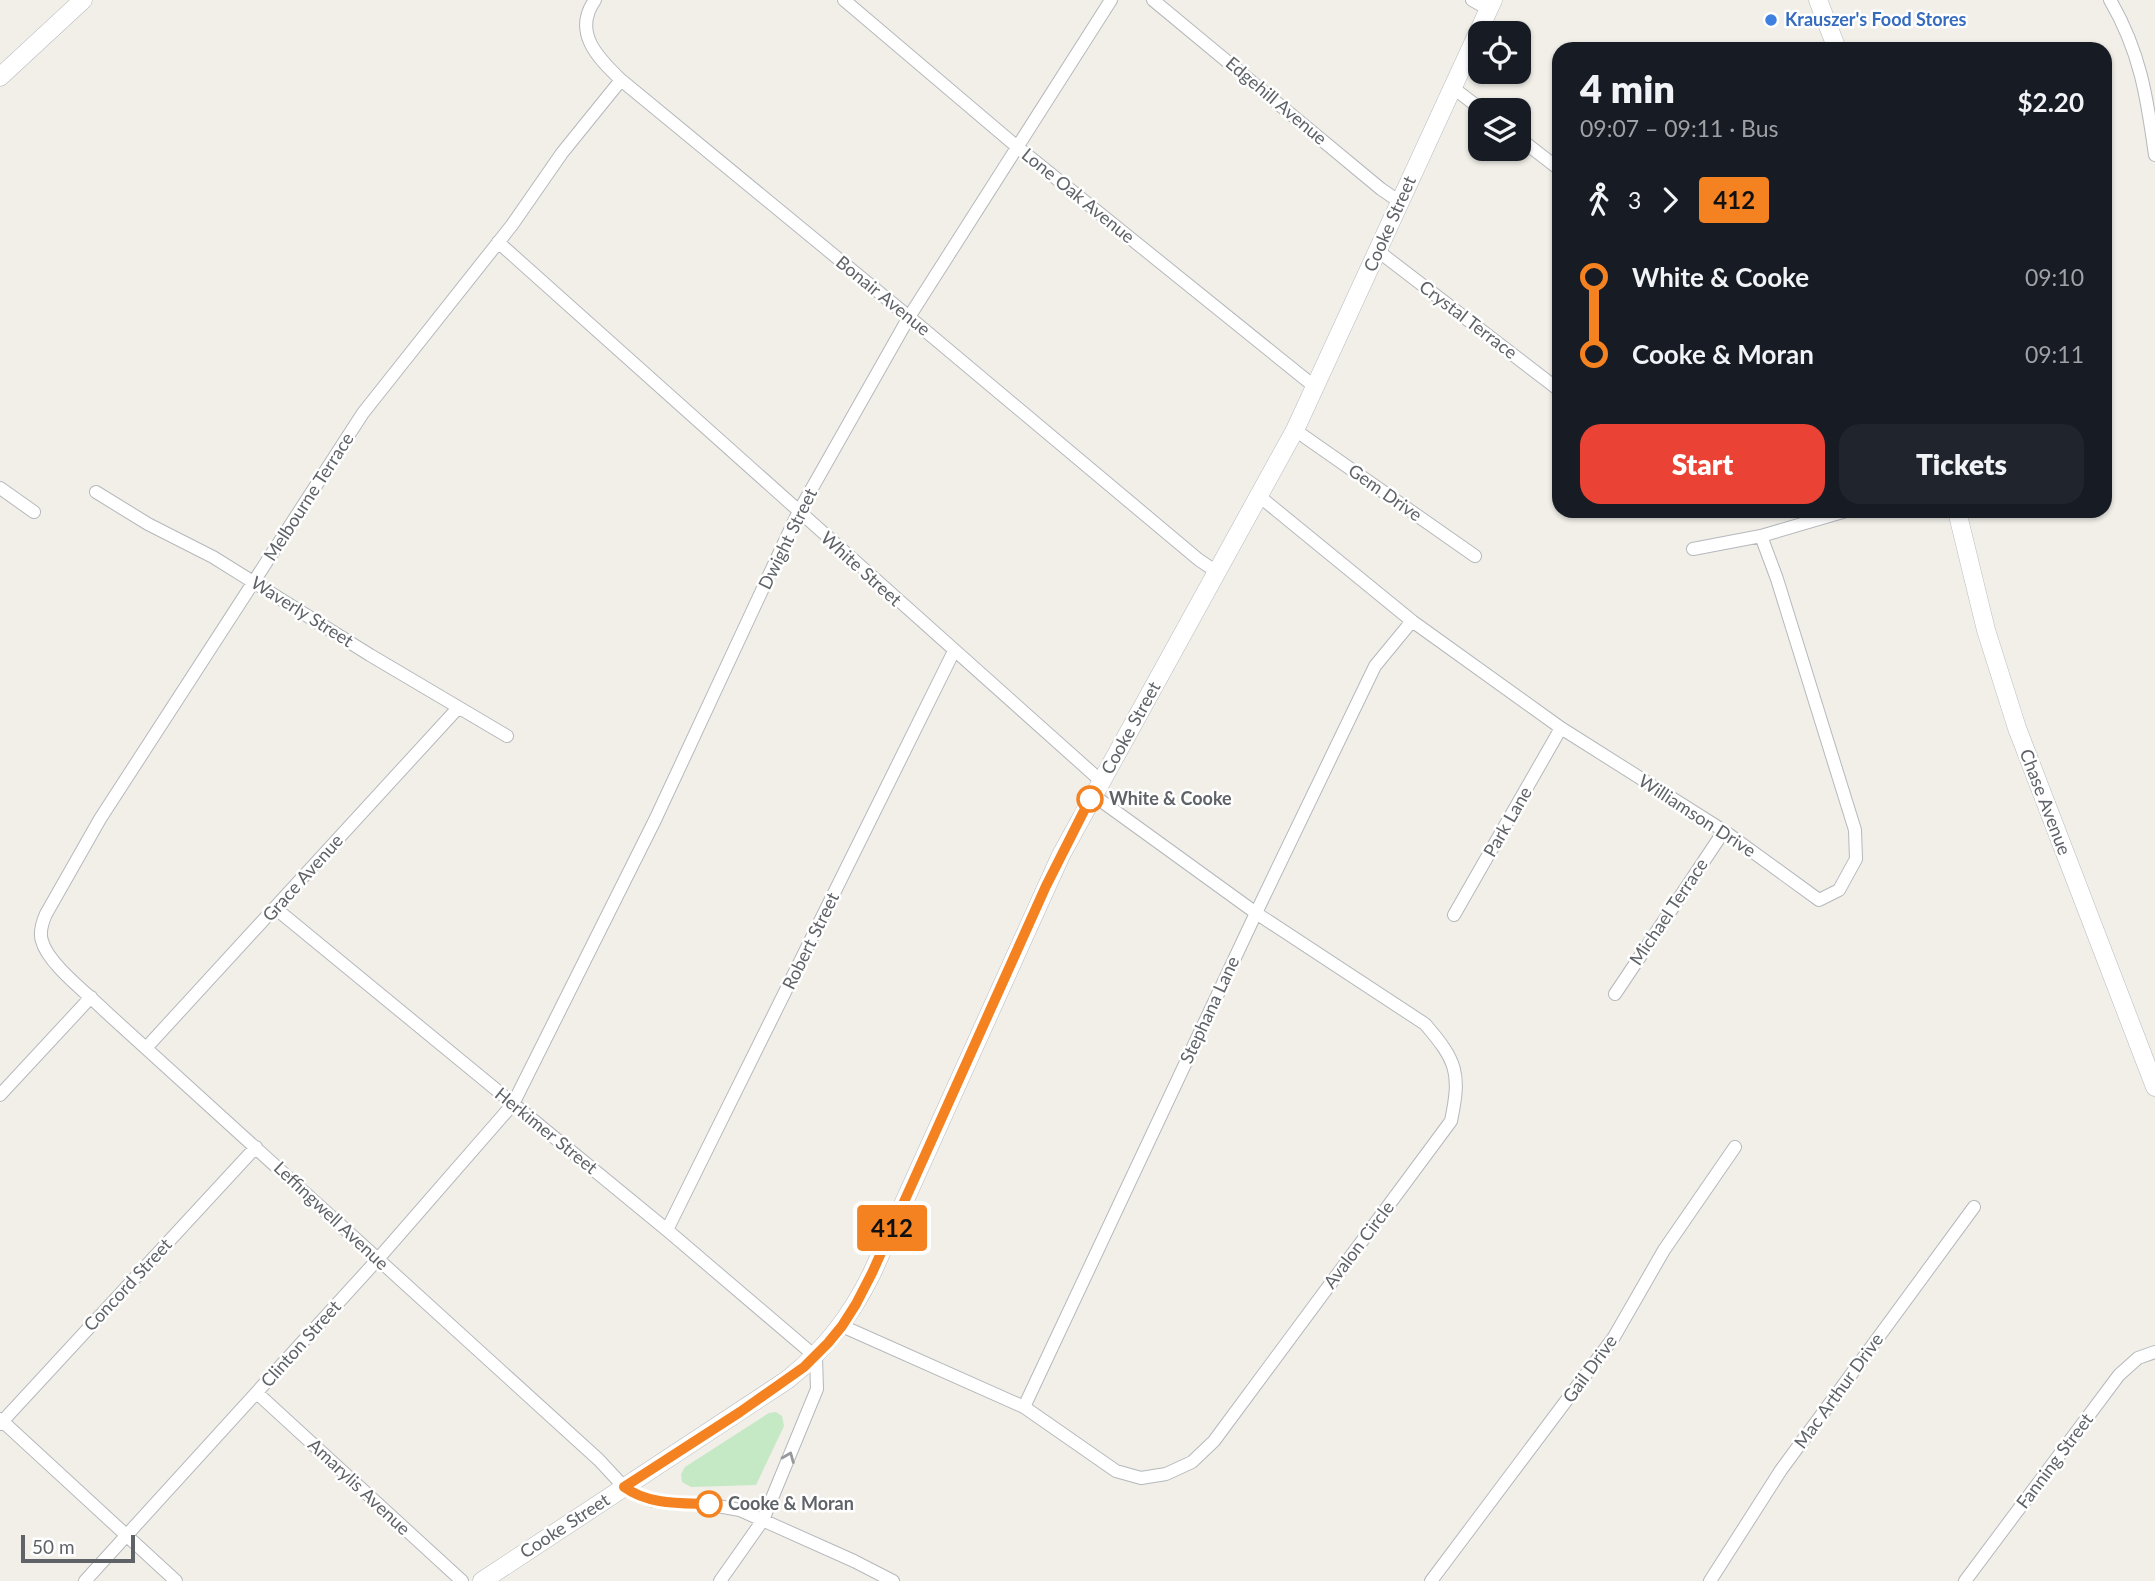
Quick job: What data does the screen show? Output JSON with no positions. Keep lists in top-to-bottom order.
{
  "streets": {
    "main road": ["Cooke Street", "Chase Avenue"],
    "street": [
      "Edgehill Avenue",
      "Lone Oak Avenue",
      "Bonair Avenue",
      "Crystal Terrace",
      "Gem Drive",
      "Melbourne Terrace",
      "Dwight Street",
      "White Street",
      "Waverly Street",
      "Williamson Drive",
      "Park Lane",
      "Grace Avenue",
      "Michael Terrace",
      "Robert Street",
      "Stephana Lane",
      "Herkimer Street",
      "Leffingwell Avenue",
      "Avalon Circle",
      "Concord Street",
      "Clinton Street",
      "Gail Drive",
      "Mac Arthur Drive",
      "Fanning Street",
      "Amarylis Avenue"
    ]
  },
  "crossings": [
    ["Edgehill Avenue", "Cooke Street"],
    ["Lone Oak Avenue", "Cooke Street"],
    ["Lone Oak Avenue", "Dwight Street"],
    ["Cooke Street", "Bonair Avenue"],
    ["Cooke Street", "Crystal Terrace"],
    ["Cooke Street", "Gem Drive"],
    ["Cooke Street", "White Street"],
    ["Cooke Street", "Williamson Drive"],
    ["Cooke Street", "Herkimer Street"],
    ["Cooke Street", "Leffingwell Avenue"],
    ["Cooke Street", "Avalon Circle"],
    ["Bonair Avenue", "Melbourne Terrace"],
    ["Bonair Avenue", "Dwight Street"],
    ["Melbourne Terrace", "White Street"],
    ["Melbourne Terrace", "Waverly Street"],
    ["Melbourne Terrace", "Leffingwell Avenue"],
    ["Dwight Street", "White Street"],
    ["Dwight Street", "Herkimer Street"],
    ["Dwight Street", "Clinton Street"],
    ["White Street", "Robert Street"],
    ["White Street", "Avalon Circle"],
    ["Waverly Street", "Grace Avenue"],
    ["Williamson Drive", "Park Lane"],
    ["Williamson Drive", "Michael Terrace"],
    ["Williamson Drive", "Stephana Lane"],
    ["Grace Avenue", "Herkimer Street"],
    ["Grace Avenue", "Leffingwell Avenue"],
    ["Robert Street", "Herkimer Street"],
    ["Stephana Lane", "Avalon Circle"],
    ["Herkimer Street", "Clinton Street"],
    ["Leffingwell Avenue", "Concord Street"],
    ["Leffingwell Avenue", "Clinton Street"],
    ["Clinton Street", "Amarylis Avenue"]
  ],
  "places": ["Krauszer's Food Stores", "White & Cooke", "Cooke & Moran"],
  "lines": ["bus line 412"],
  "scale_bar": "50 m",
  "page": {
    "on_map": "412",
    "heading": ["4 min", "09:07 – 09:11 · Bus", "$2.20"],
    "legs": ["3", "412"],
    "list": [
      {
        "name": "White & Cooke",
        "value": "09:10"
      },
      {
        "name": "Cooke & Moran",
        "value": "09:11"
      }
    ],
    "buttons": ["Start", "Tickets"],
    "scale": "50 m"
  }
}
